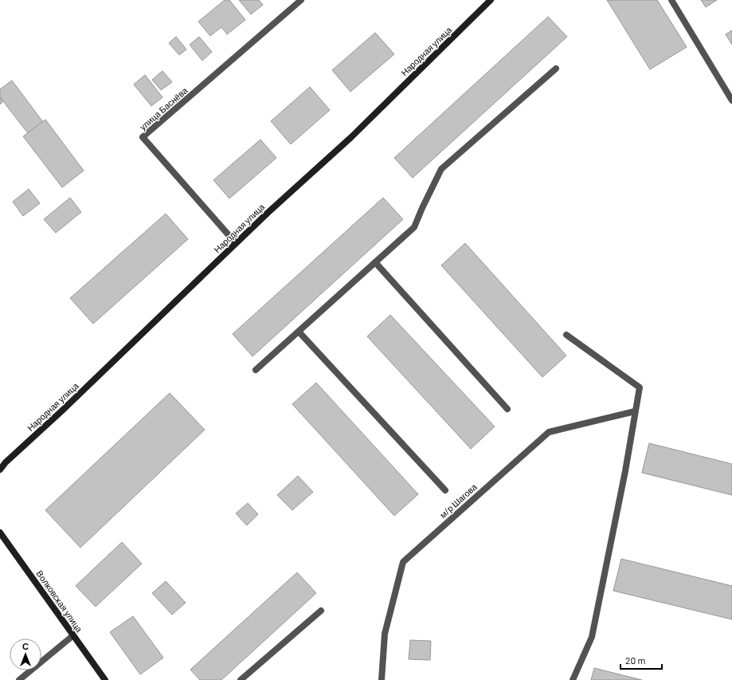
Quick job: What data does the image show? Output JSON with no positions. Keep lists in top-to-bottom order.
{
  "streets": {
    "street": [
      "Народная улица",
      "улица Баснёва",
      "м/р Шагова",
      "Волковская улица"
    ]
  },
  "crossings": [
    ["Народная улица", "улица Баснёва"]
  ],
  "scale_bar": "20 m",
  "north": "top"
}
